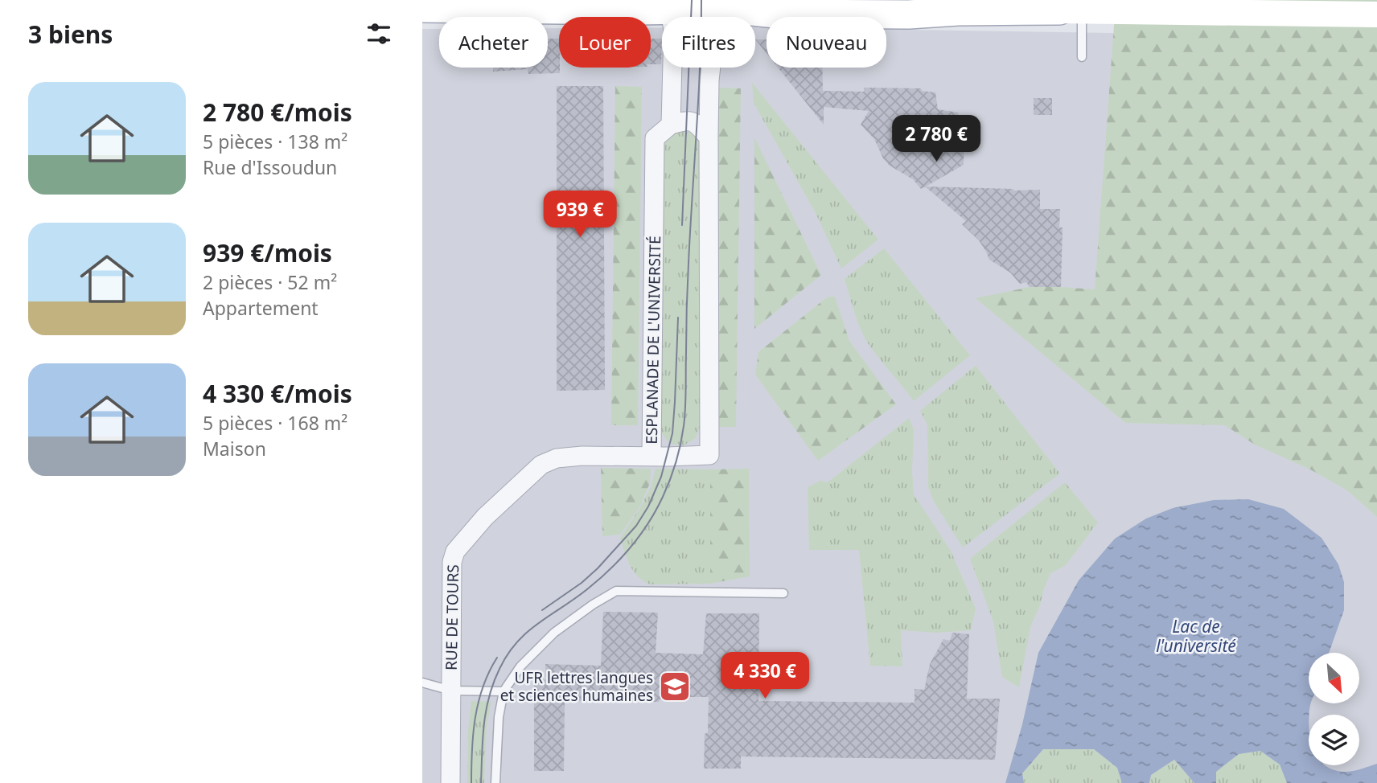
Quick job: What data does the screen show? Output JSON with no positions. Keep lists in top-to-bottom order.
{
  "streets": {
    "street": ["ESPLANADE DE L'UNIVERSITÉ", "RUE DE TOURS"]
  },
  "crossings": [
    ["ESPLANADE DE L'UNIVERSITÉ", "RUE DE TOURS"]
  ],
  "water": ["Lac de l'université"],
  "places": {
    "school or university": ["UFR lettres langues et sciences humaines"]
  },
  "north": "bottom right",
  "page": {
    "heading": "3 biens",
    "chip": [
      "Acheter",
      "Louer",
      "Filtres",
      "Nouveau"
    ],
    "list": [
      {
        "name": "2 780 €/mois",
        "note": "5 pièces · 138 m² · Rue d'Issoudun"
      },
      {
        "name": "939 €/mois",
        "note": "2 pièces · 52 m² · Appartement"
      },
      {
        "name": "4 330 €/mois",
        "note": "5 pièces · 168 m² · Maison"
      }
    ],
    "price": ["2 780 €", "939 €", "4 330 €"]
  }
}
